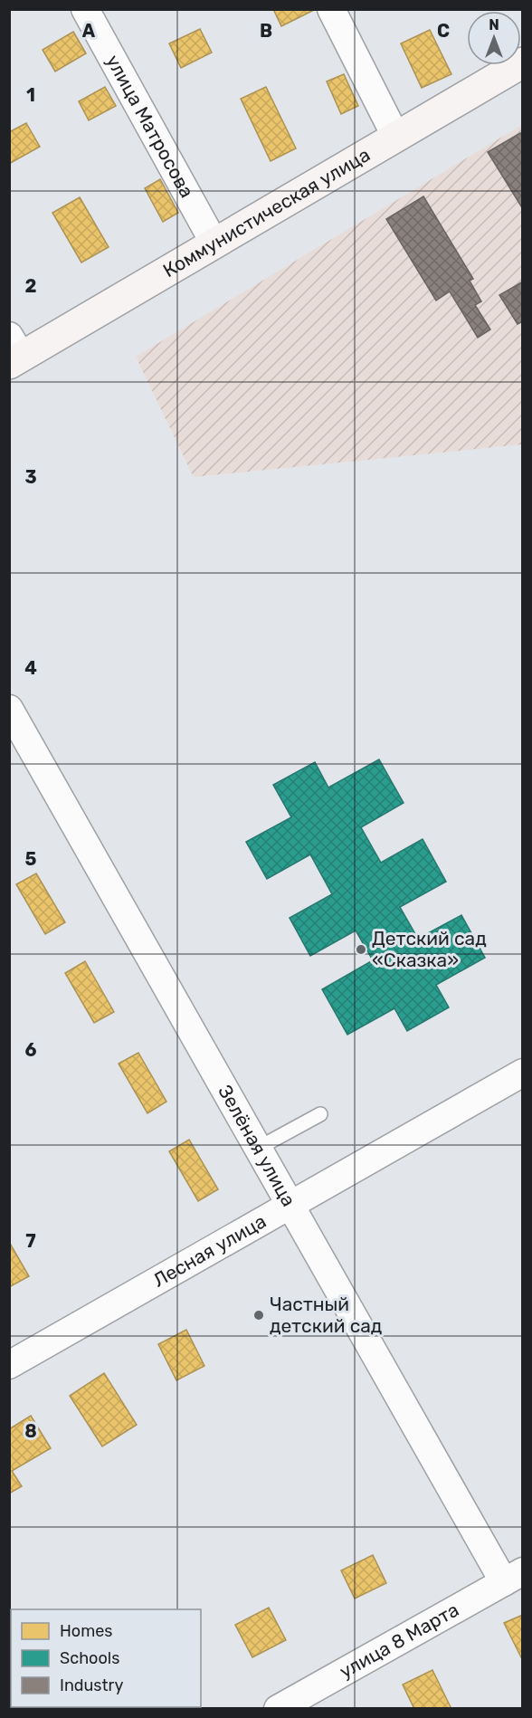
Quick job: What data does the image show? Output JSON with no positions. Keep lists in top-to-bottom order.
{
  "streets": {
    "street": [
      "улица Матросова",
      "Коммунистическая улица",
      "Зелёная улица",
      "Лесная улица",
      "улица 8 Марта"
    ]
  },
  "crossings": [
    ["улица Матросова", "Коммунистическая улица"],
    ["Зелёная улица", "Лесная улица"],
    ["Зелёная улица", "улица 8 Марта"]
  ],
  "places": ["Детский сад «Сказка»", "Частный детский сад"],
  "legend": ["Homes", "Schools", "Industry"],
  "north": "top",
  "grid": {
    "columns": ["A", "B", "C"],
    "rows": [
      "1",
      "2",
      "3",
      "4",
      "5",
      "6",
      "7",
      "8"
    ]
  }
}
